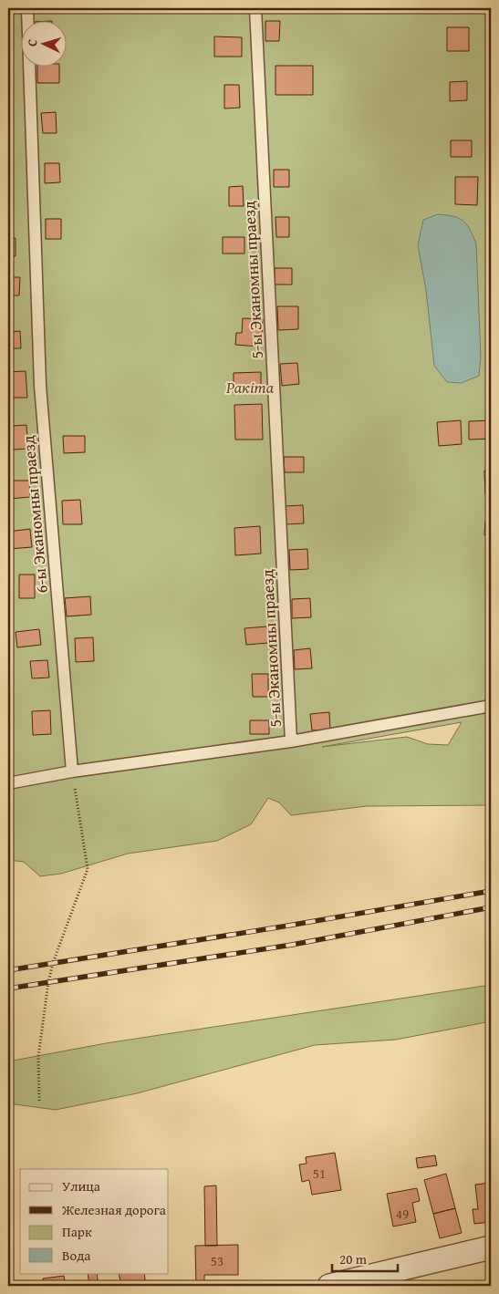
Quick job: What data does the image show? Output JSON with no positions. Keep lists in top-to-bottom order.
{
  "streets": {
    "lane": ["5-ы Эканомны праезд", "6-ы Эканомны праезд"]
  },
  "parks": ["Ракіта"],
  "house_numbers": ["51", "49", "53"],
  "legend": [
    "Улица",
    "Железная дорога",
    "Парк",
    "Вода"
  ],
  "scale_bar": "20 m",
  "north": "left"
}
